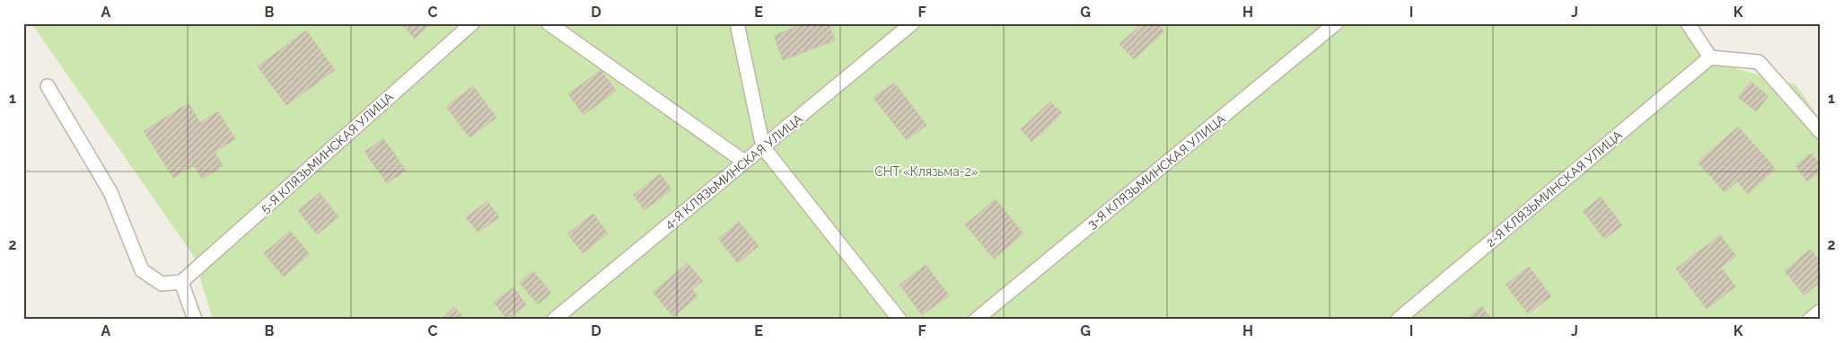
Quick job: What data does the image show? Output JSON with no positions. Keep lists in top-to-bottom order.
{
  "streets": {
    "lane": [
      "5-Я КЛЯЗЬМИНСКАЯ УЛИЦА",
      "4-Я КЛЯЗЬМИНСКАЯ УЛИЦА",
      "3-Я КЛЯЗЬМИНСКАЯ УЛИЦА",
      "2-Я КЛЯЗЬМИНСКАЯ УЛИЦА"
    ]
  },
  "parks": ["СНТ «Клязьма-2»"],
  "grid": {
    "columns": [
      "A",
      "B",
      "C",
      "D",
      "E",
      "F",
      "G",
      "H",
      "I",
      "J",
      "K"
    ],
    "rows": ["1", "2"]
  }
}
